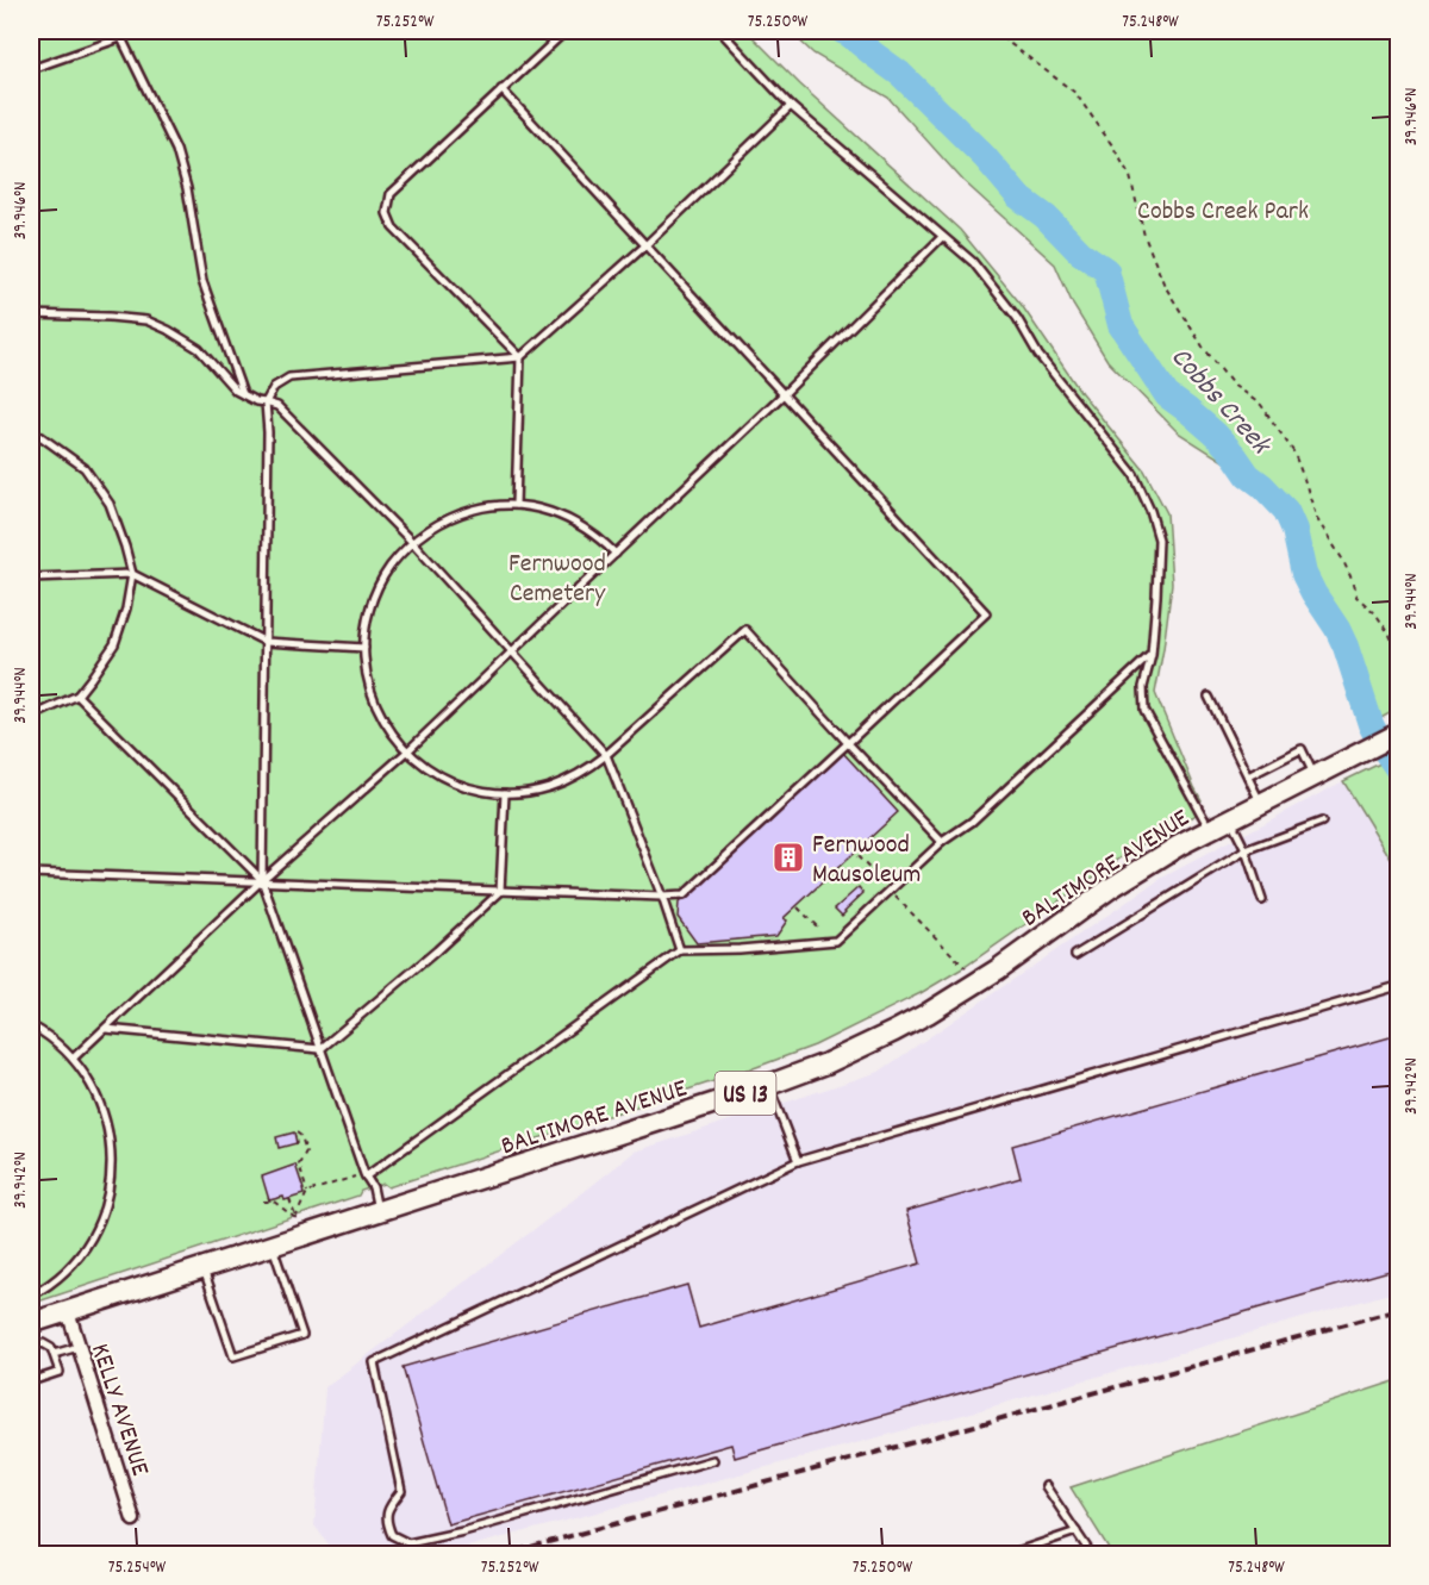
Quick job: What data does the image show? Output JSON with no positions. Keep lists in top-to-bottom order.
{
  "streets": {
    "main road": ["BALTIMORE AVENUE", "US 13"],
    "street": ["KELLY AVENUE"]
  },
  "crossings": [
    ["BALTIMORE AVENUE", "KELLY AVENUE"]
  ],
  "water": ["Cobbs Creek"],
  "parks": ["Cobbs Creek Park", "Fernwood Cemetery"],
  "places": {
    "building": ["Fernwood Mausoleum"]
  },
  "coordinates": [
    "75.252°W",
    "75.250°W",
    "75.248°W",
    "39.946°N",
    "39.944°N",
    "39.942°N",
    "75.254°W"
  ]
}
